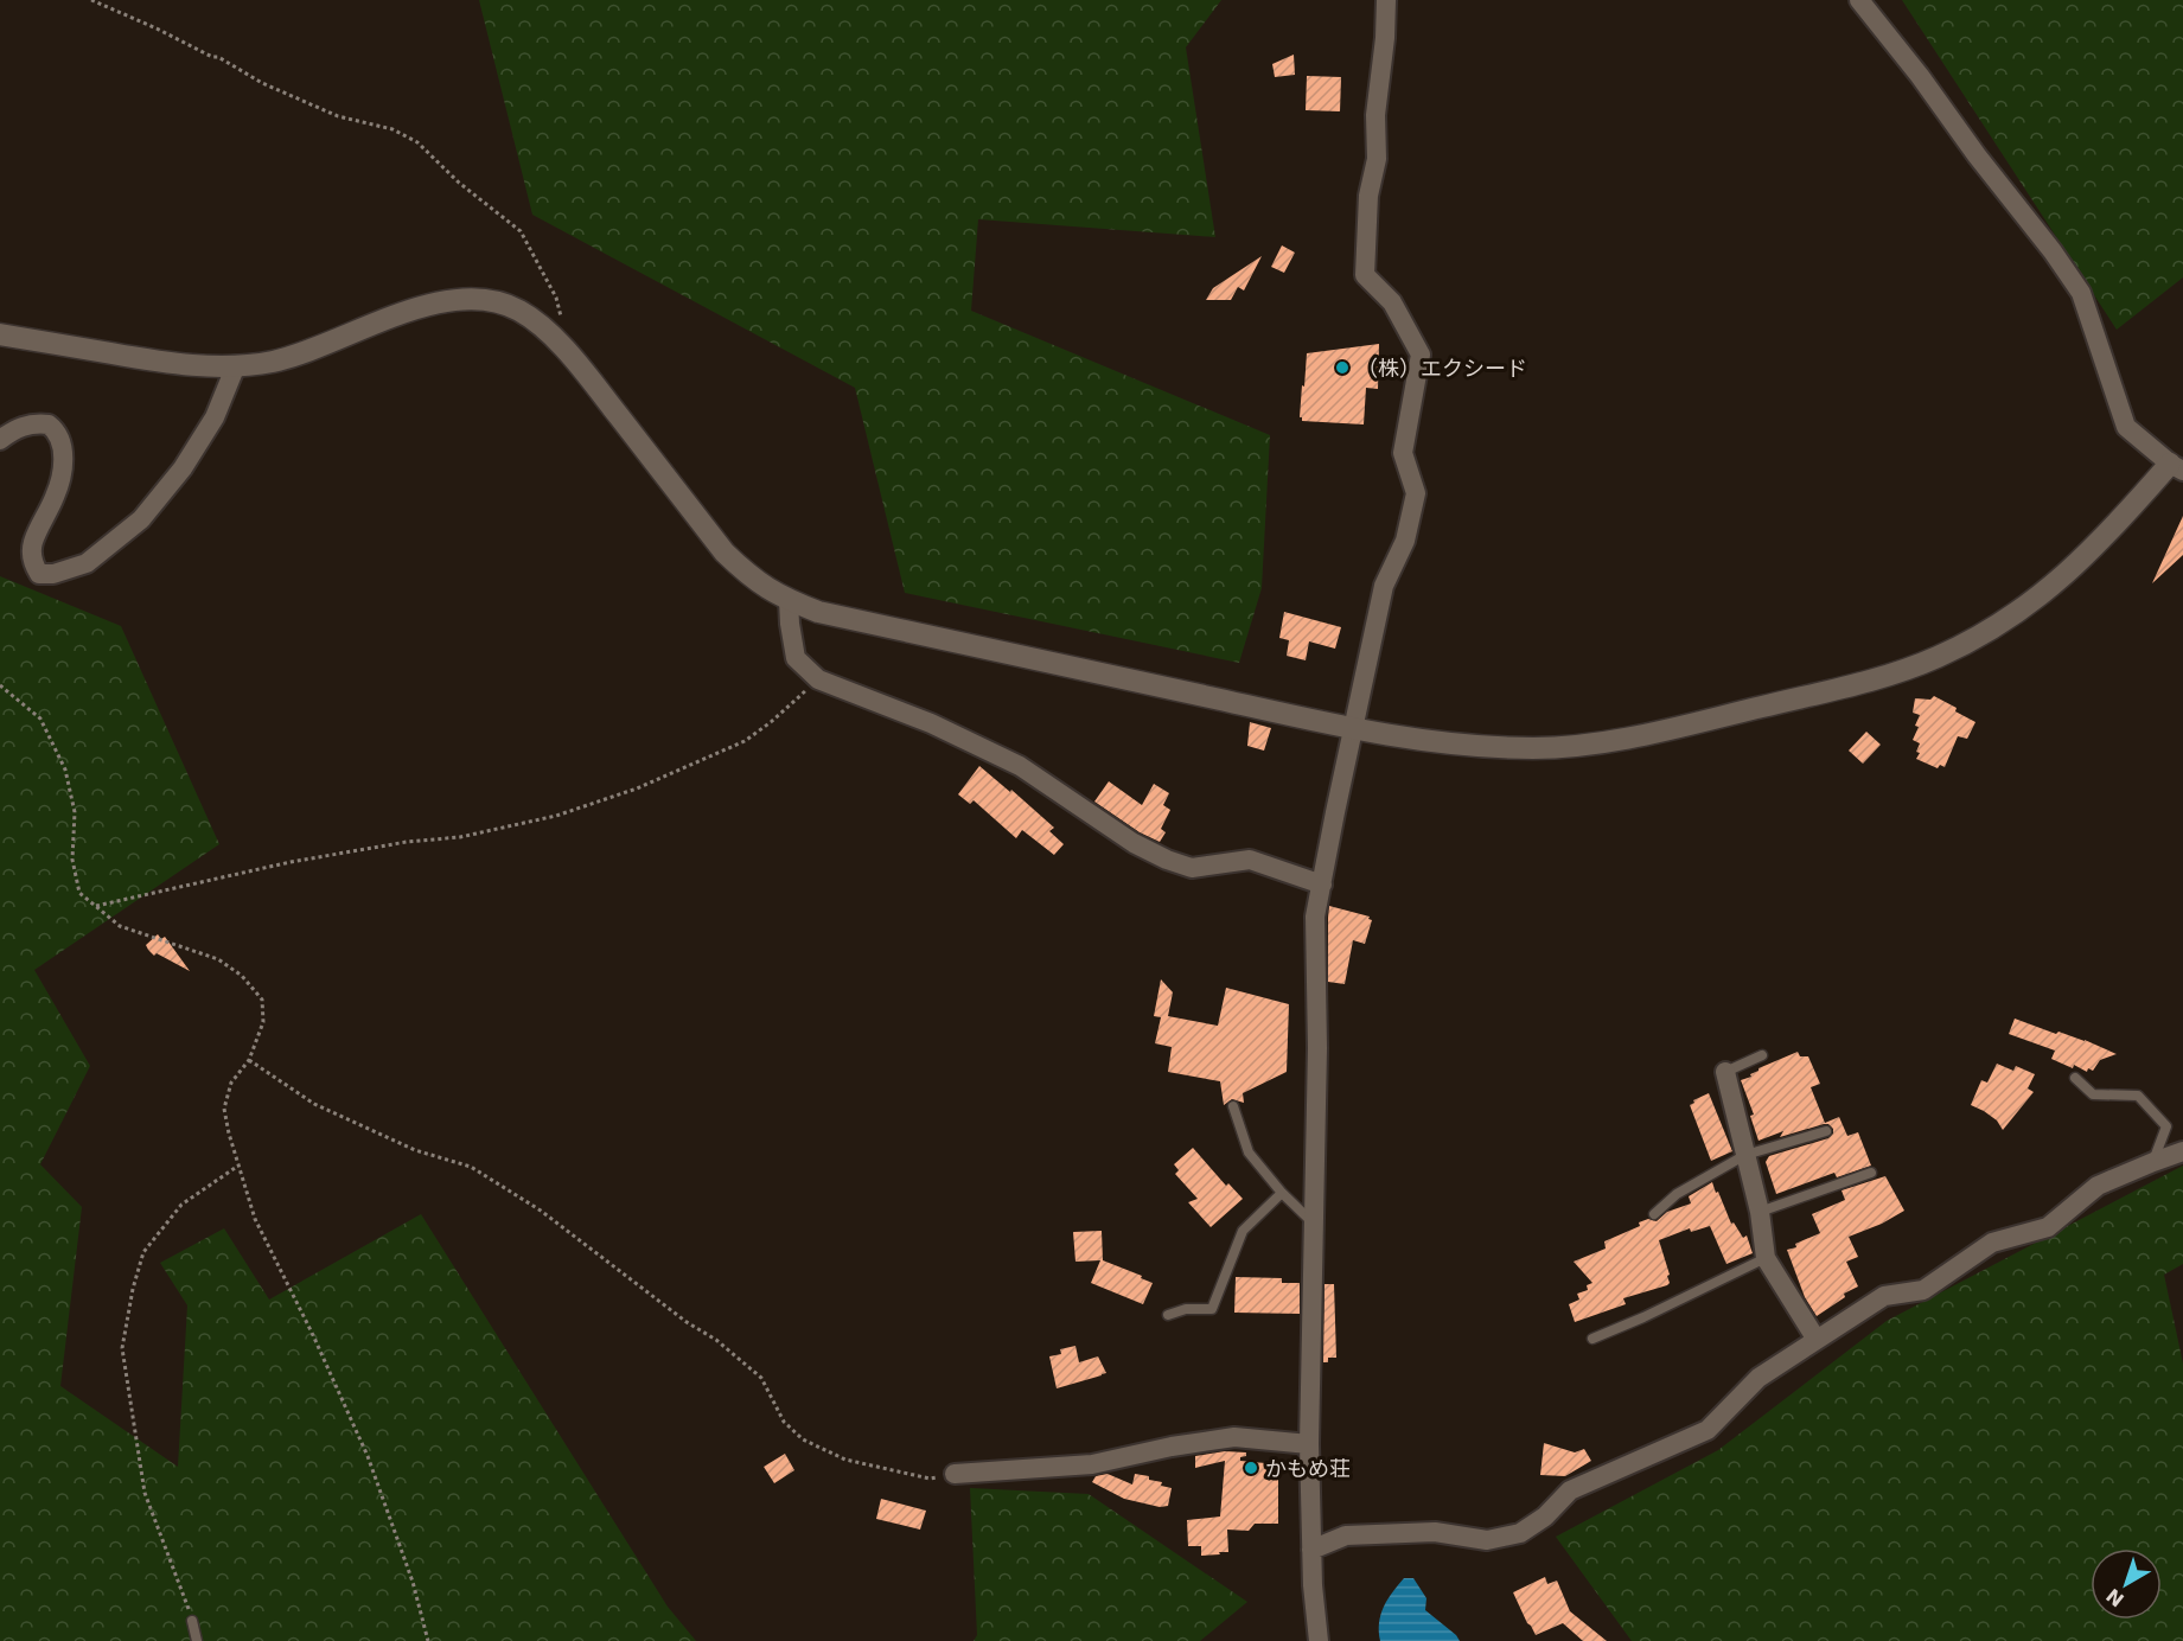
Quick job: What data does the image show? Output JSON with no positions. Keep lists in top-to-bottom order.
{
  "places": ["（株）エクシード", "かもめ荘"],
  "north": "bottom left"
}
